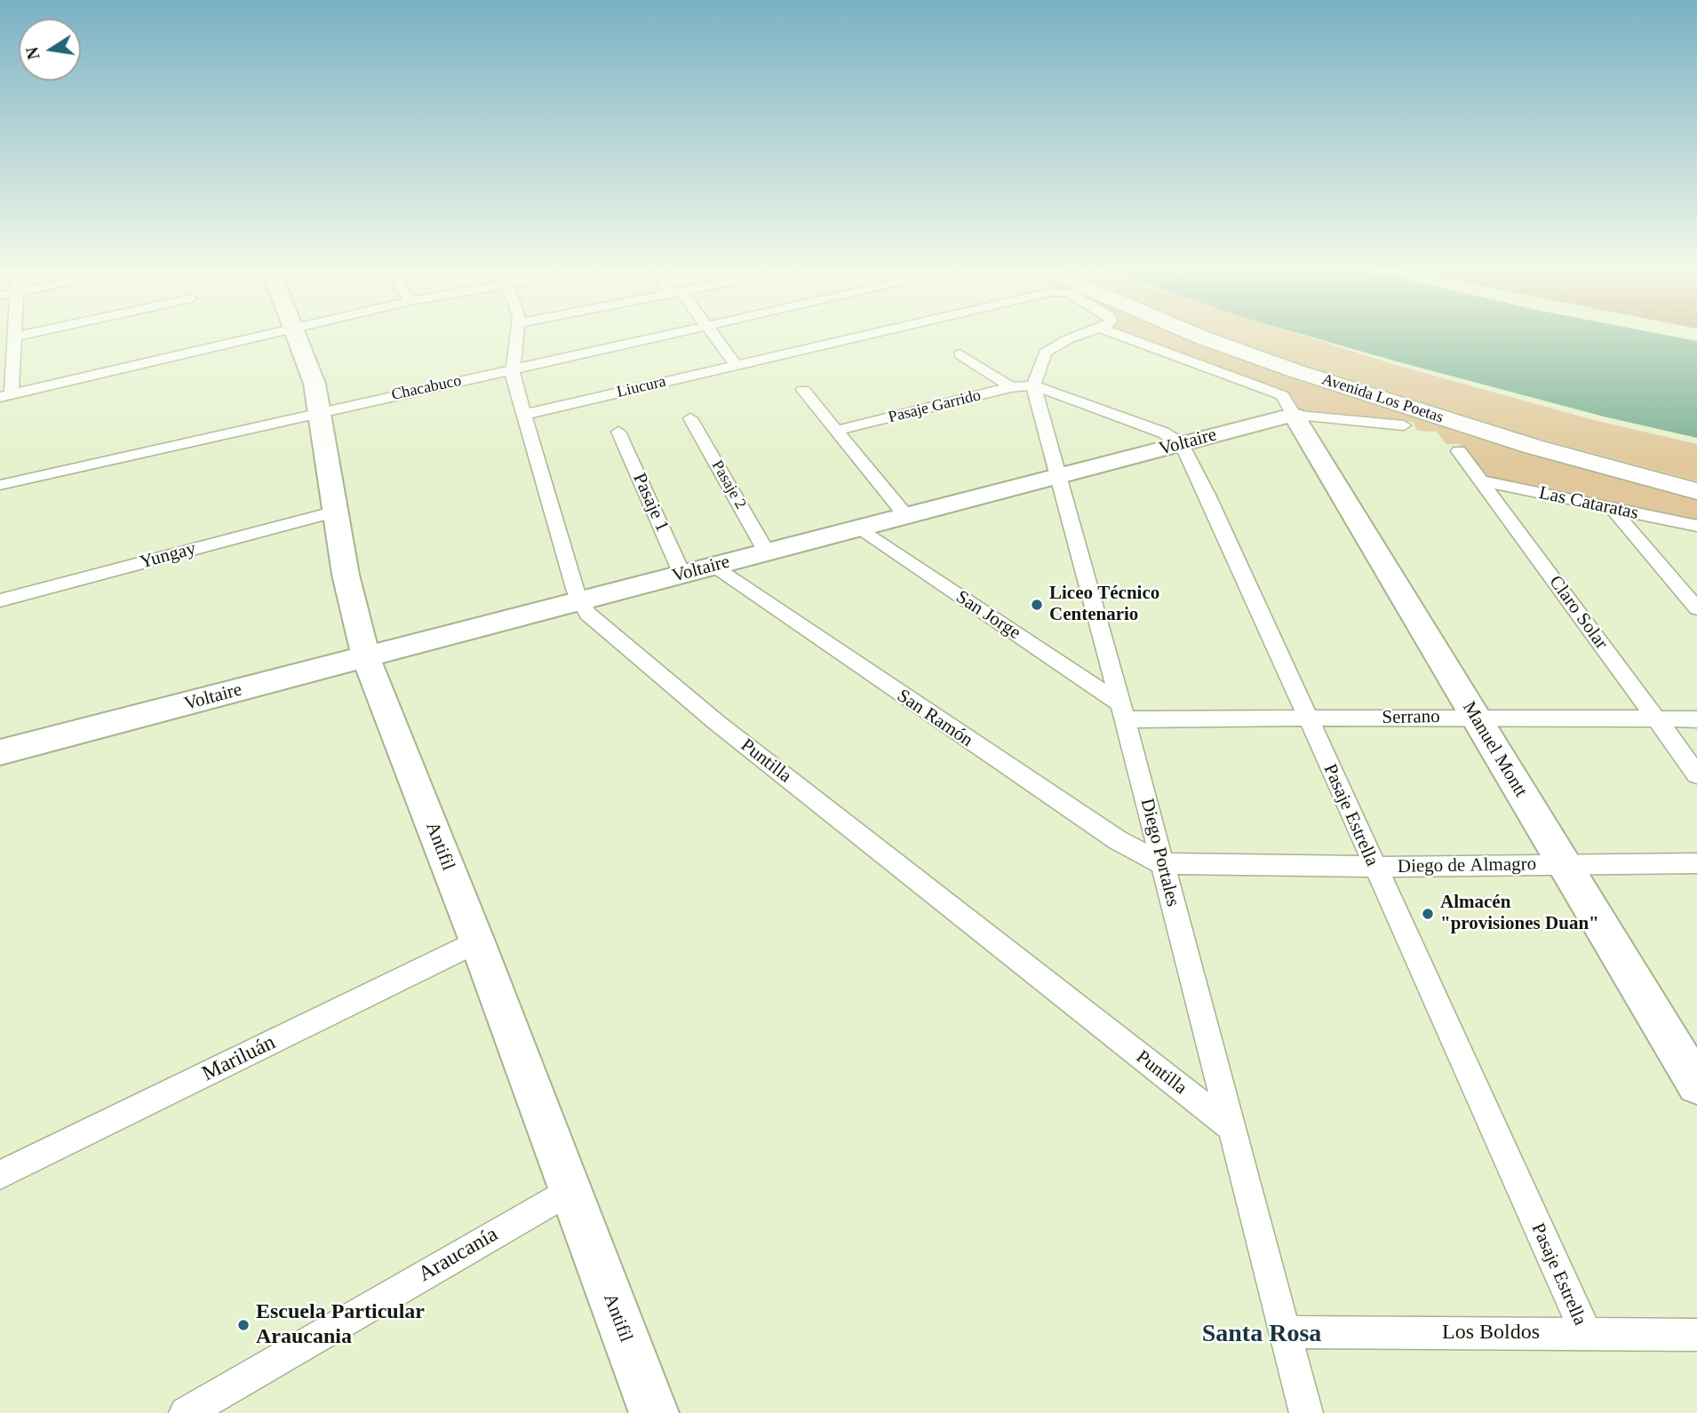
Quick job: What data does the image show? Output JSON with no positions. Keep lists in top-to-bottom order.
{
  "streets": {
    "main road": ["Avenida Los Poetas"],
    "street": [
      "Liucura",
      "Chacabuco",
      "Pasaje Garrido",
      "Voltaire",
      "Pasaje 2",
      "Pasaje 1",
      "Las Cataratas",
      "Yungay",
      "Claro Solar",
      "San Jorge",
      "Serrano",
      "San Ramón",
      "Manuel Montt",
      "Puntilla",
      "Pasaje Estrella",
      "Antifil",
      "Diego Portales",
      "Diego de Almagro",
      "Mariluán",
      "Araucanía",
      "Los Boldos"
    ]
  },
  "crossings": [
    ["Liucura", "Puntilla"],
    ["Chacabuco", "Puntilla"],
    ["Chacabuco", "Antifil"],
    ["Pasaje Garrido", "Diego Portales"],
    ["Voltaire", "Pasaje 2"],
    ["Voltaire", "Pasaje 1"],
    ["Voltaire", "San Jorge"],
    ["Voltaire", "San Ramón"],
    ["Voltaire", "Manuel Montt"],
    ["Voltaire", "Puntilla"],
    ["Voltaire", "Pasaje Estrella"],
    ["Voltaire", "Antifil"],
    ["Voltaire", "Diego Portales"],
    ["Las Cataratas", "Claro Solar"],
    ["Yungay", "Antifil"],
    ["Claro Solar", "Serrano"],
    ["San Jorge", "Serrano"],
    ["San Jorge", "Diego Portales"],
    ["Serrano", "Manuel Montt"],
    ["Serrano", "Pasaje Estrella"],
    ["Serrano", "Diego Portales"],
    ["San Ramón", "Diego Portales"],
    ["San Ramón", "Diego de Almagro"],
    ["Manuel Montt", "Diego de Almagro"],
    ["Puntilla", "Diego Portales"],
    ["Pasaje Estrella", "Diego de Almagro"],
    ["Pasaje Estrella", "Los Boldos"],
    ["Antifil", "Mariluán"],
    ["Antifil", "Araucanía"],
    ["Diego Portales", "Diego de Almagro"],
    ["Diego Portales", "Los Boldos"]
  ],
  "districts": ["Santa Rosa"],
  "places": ["Liceo Técnico Centenario", "Almacén \"provisiones Duan\"", "Escuela Particular Araucania"],
  "north": "left"
}
